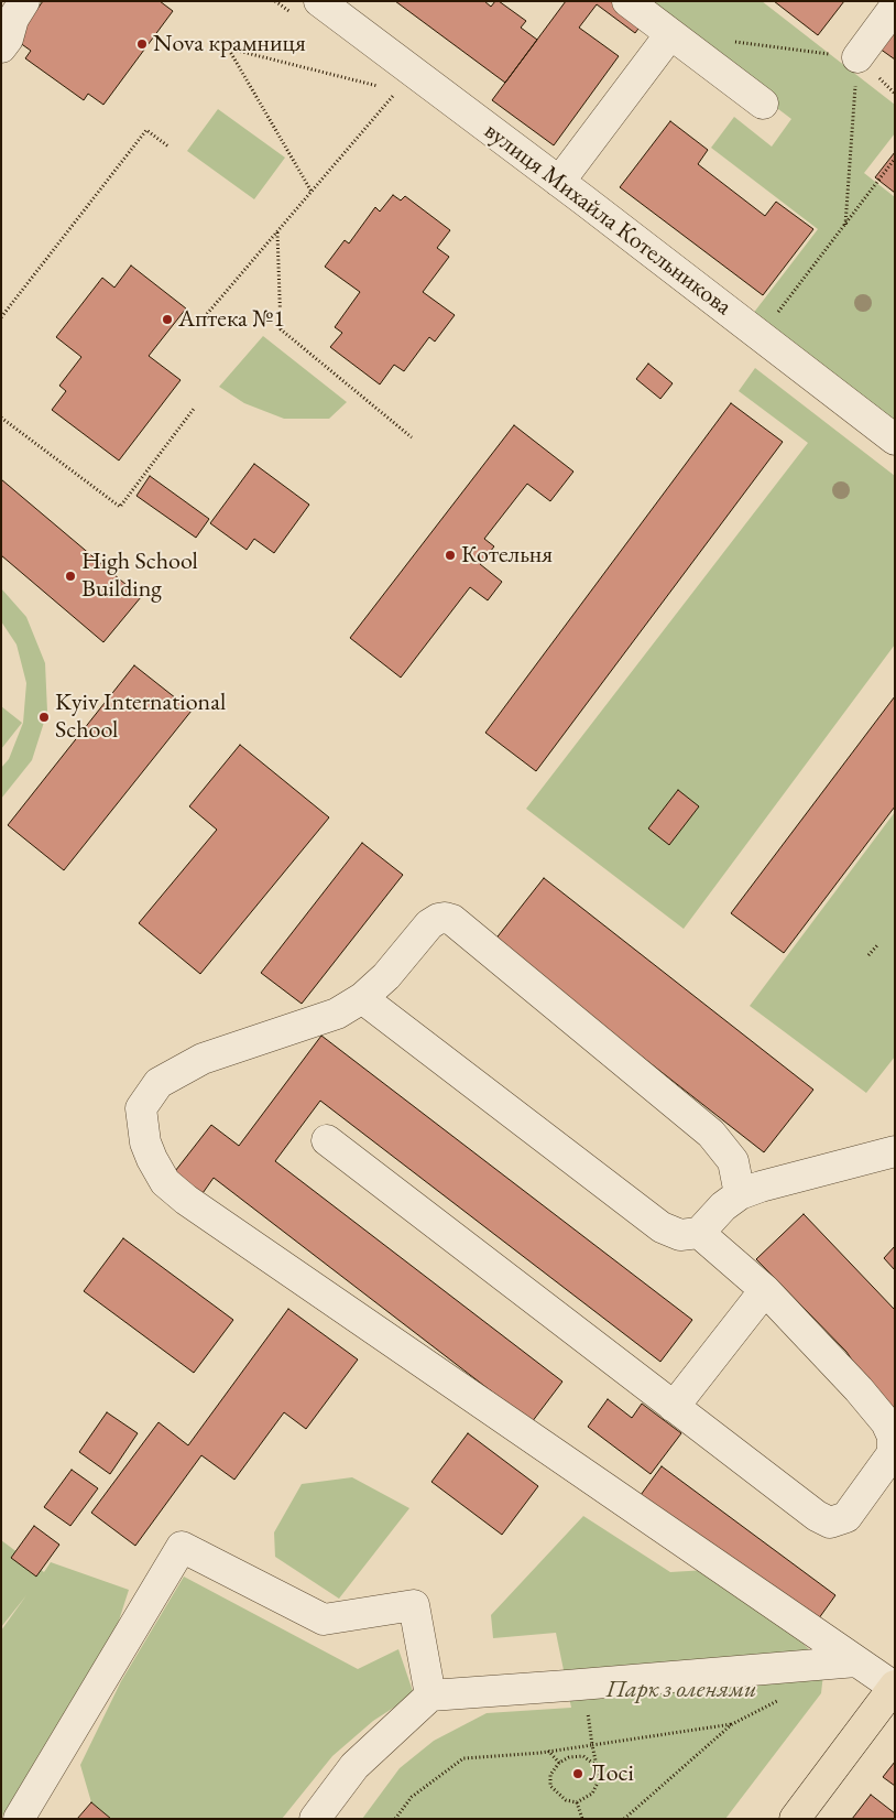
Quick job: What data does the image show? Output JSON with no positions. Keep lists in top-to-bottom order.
{
  "streets": {
    "street": ["вулиця Михайла Котельникова"]
  },
  "parks": ["Парк з оленями"],
  "places": [
    "Nova крамниця",
    "Аптека №1",
    "Котельня",
    "High School Building",
    "Kyiv International School",
    "Лосі"
  ]
}
